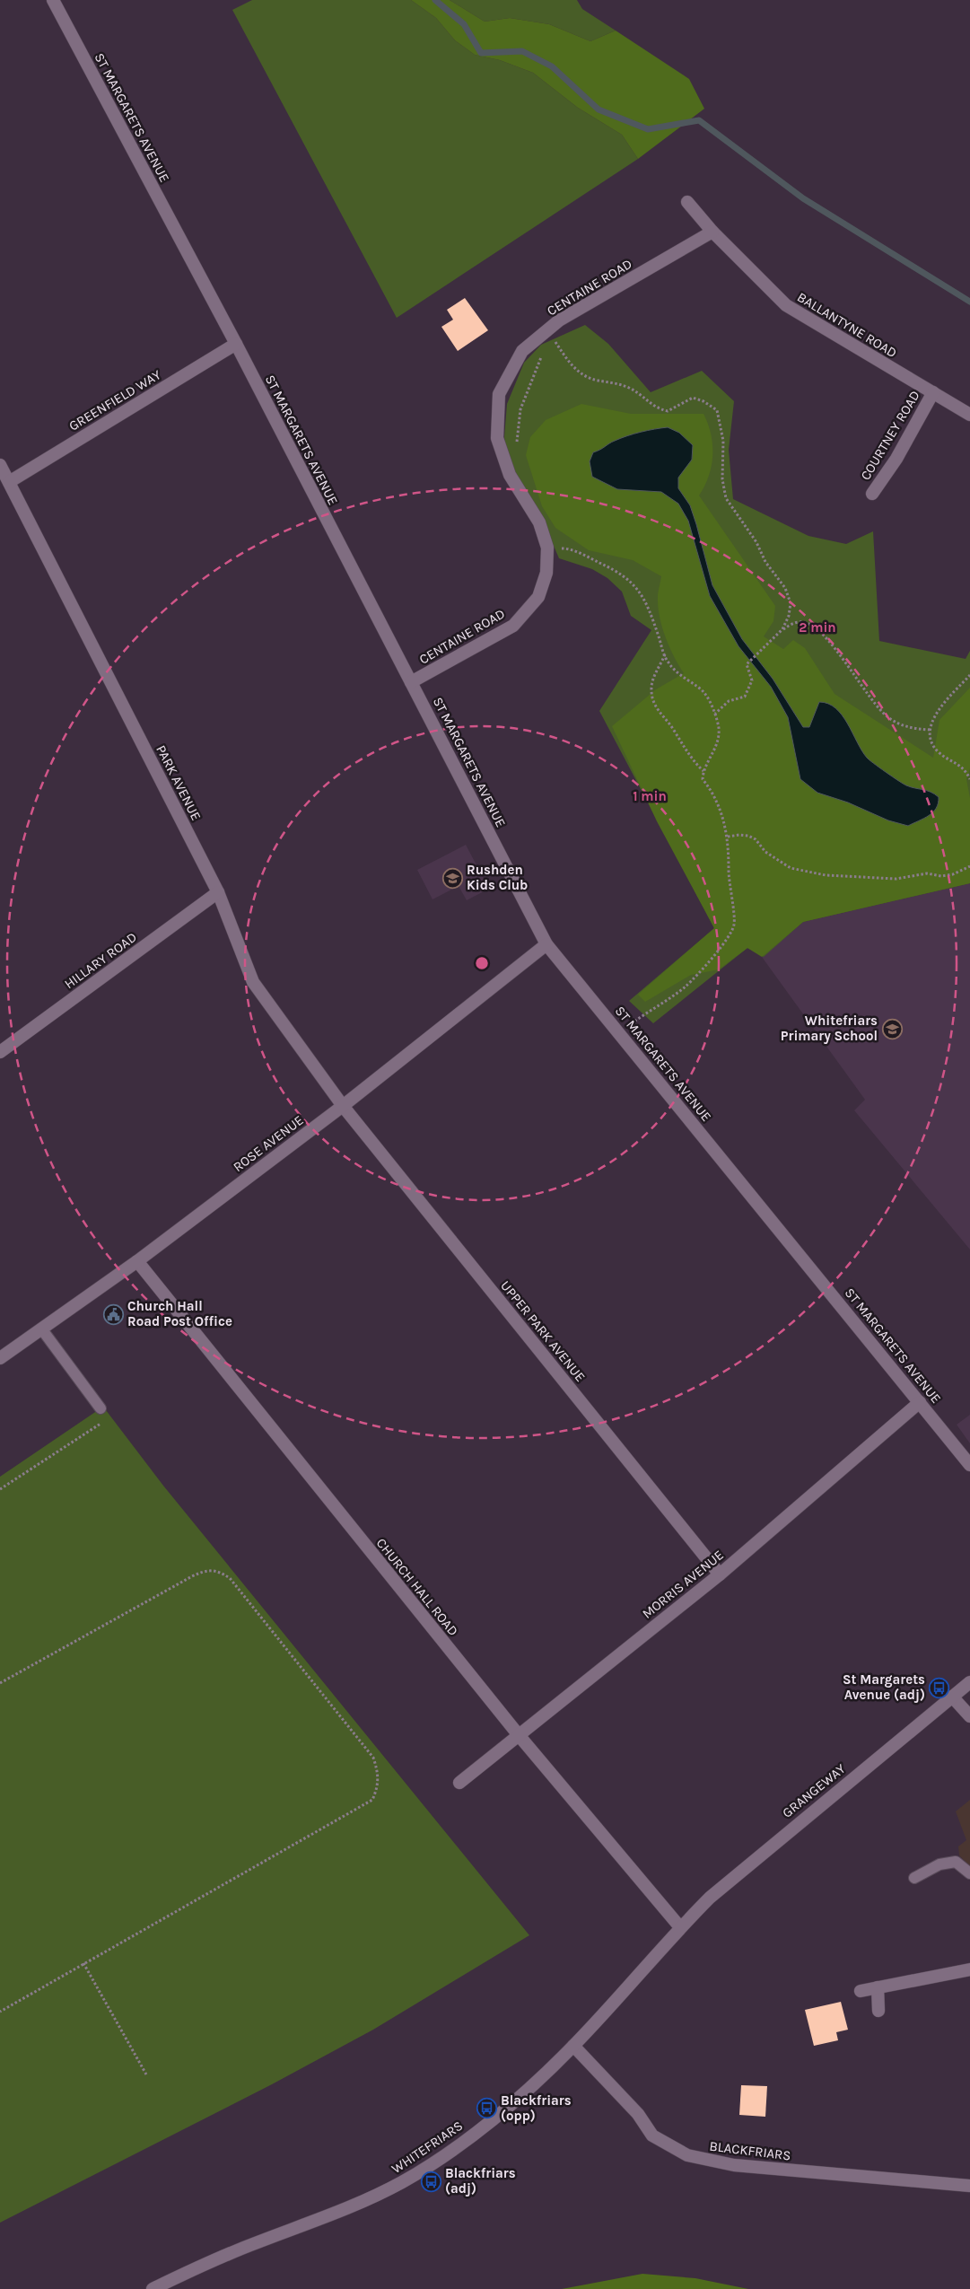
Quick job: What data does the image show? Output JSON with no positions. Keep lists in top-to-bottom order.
{
  "streets": {
    "street": [
      "ST MARGARETS AVENUE",
      "CENTAINE ROAD",
      "BALLANTYNE ROAD",
      "GREENFIELD WAY",
      "COURTNEY ROAD",
      "PARK AVENUE",
      "HILLARY ROAD",
      "ROSE AVENUE",
      "UPPER PARK AVENUE",
      "MORRIS AVENUE",
      "CHURCH HALL ROAD",
      "GRANGEWAY",
      "WHITEFRIARS",
      "BLACKFRIARS"
    ]
  },
  "crossings": [
    ["ST MARGARETS AVENUE", "CENTAINE ROAD"],
    ["ST MARGARETS AVENUE", "GREENFIELD WAY"],
    ["ST MARGARETS AVENUE", "ROSE AVENUE"],
    ["ST MARGARETS AVENUE", "MORRIS AVENUE"],
    ["CENTAINE ROAD", "BALLANTYNE ROAD"],
    ["BALLANTYNE ROAD", "COURTNEY ROAD"],
    ["GREENFIELD WAY", "PARK AVENUE"],
    ["PARK AVENUE", "HILLARY ROAD"],
    ["PARK AVENUE", "ROSE AVENUE"],
    ["PARK AVENUE", "UPPER PARK AVENUE"],
    ["ROSE AVENUE", "UPPER PARK AVENUE"],
    ["ROSE AVENUE", "CHURCH HALL ROAD"],
    ["UPPER PARK AVENUE", "MORRIS AVENUE"],
    ["MORRIS AVENUE", "CHURCH HALL ROAD"],
    ["CHURCH HALL ROAD", "GRANGEWAY"],
    ["CHURCH HALL ROAD", "WHITEFRIARS"],
    ["GRANGEWAY", "WHITEFRIARS"],
    ["WHITEFRIARS", "BLACKFRIARS"]
  ],
  "places": {
    "school or university": ["Rushden Kids Club", "Whitefriars Primary School"],
    "public building": ["Church Hall Road Post Office"],
    "bus stop": ["St Margarets Avenue (adj)", "Blackfriars (opp)", "Blackfriars (adj)"]
  },
  "rings": ["2 min", "1 min"]
}
